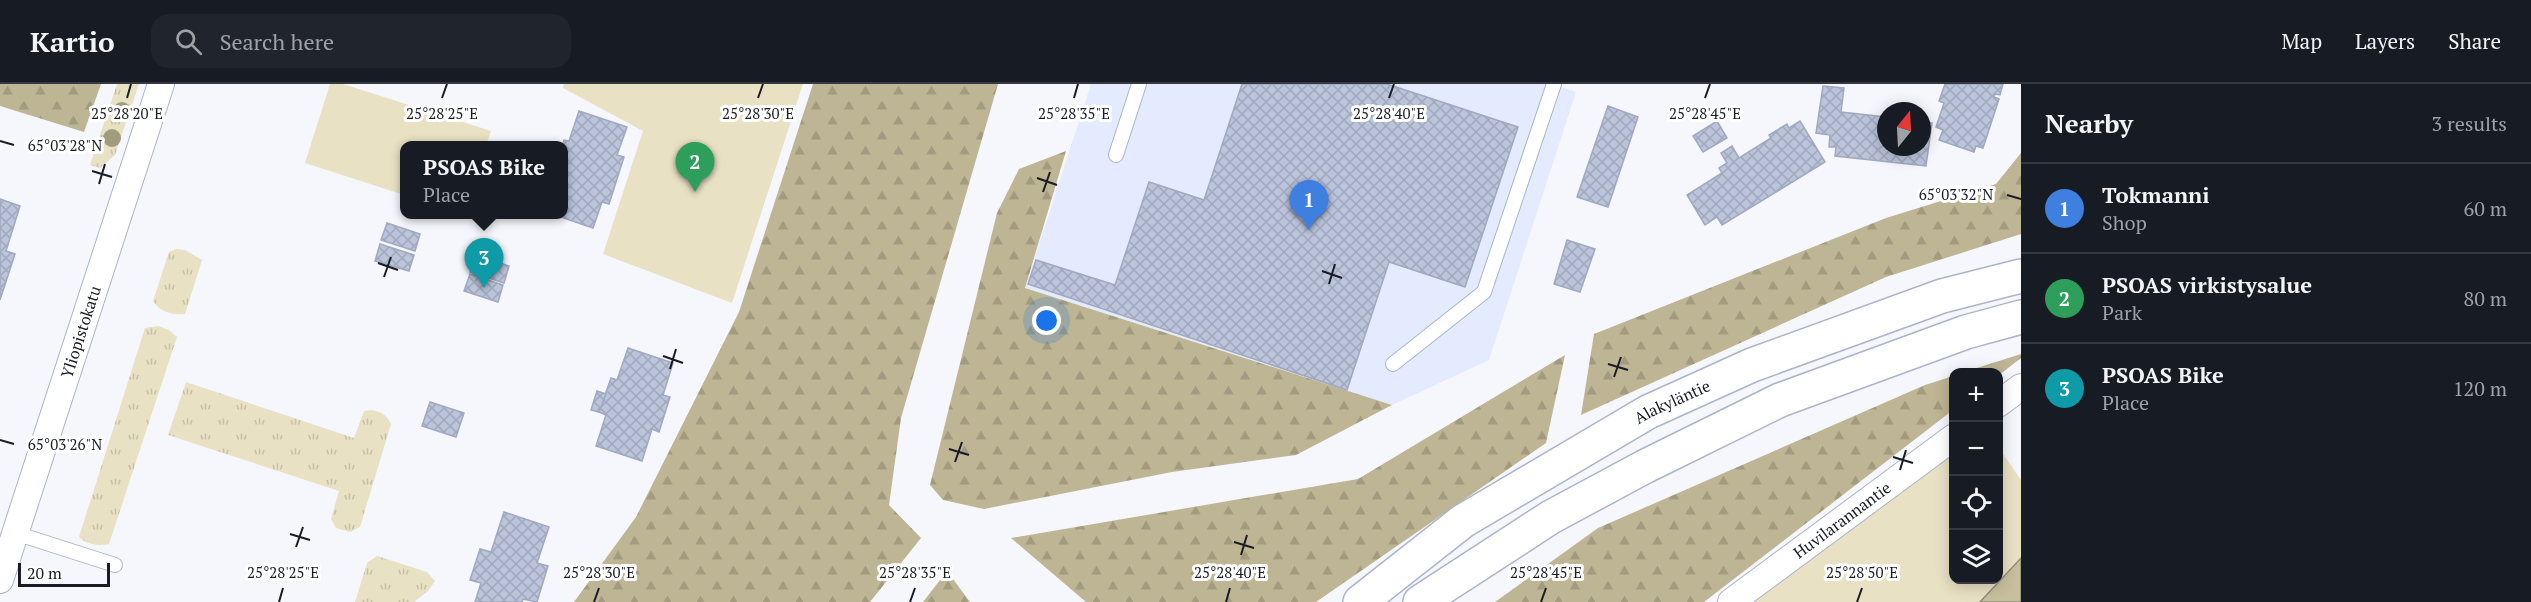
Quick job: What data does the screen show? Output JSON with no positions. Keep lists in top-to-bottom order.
{
  "streets": {
    "main road": ["Alakyläntie"],
    "street": ["Yliopistokatu", "Huvilarannantie"]
  },
  "scale_bar": "20 m",
  "north": "top",
  "page": {
    "header": "Kartio",
    "search": "Search here",
    "nav": ["Map", "Layers", "Share"],
    "heading": ["Nearby", "3 results"],
    "popup": ["PSOAS Bike", "Place"],
    "pins": ["2", "1", "3"],
    "list": [
      {
        "mark": "1",
        "name": "Tokmanni",
        "note": "Shop",
        "value": "60 m"
      },
      {
        "mark": "2",
        "name": "PSOAS virkistysalue",
        "note": "Park",
        "value": "80 m"
      },
      {
        "mark": "3",
        "name": "PSOAS Bike",
        "note": "Place",
        "value": "120 m"
      }
    ],
    "map_buttons": ["+", "−"],
    "scale": "20 m"
  },
  "coordinates": [
    "25°28'20\"E",
    "25°28'25\"E",
    "25°28'30\"E",
    "25°28'35\"E",
    "25°28'40\"E",
    "25°28'45\"E",
    "65°03'28\"N",
    "65°03'32\"N",
    "65°03'26\"N",
    "25°28'50\"E"
  ]
}
